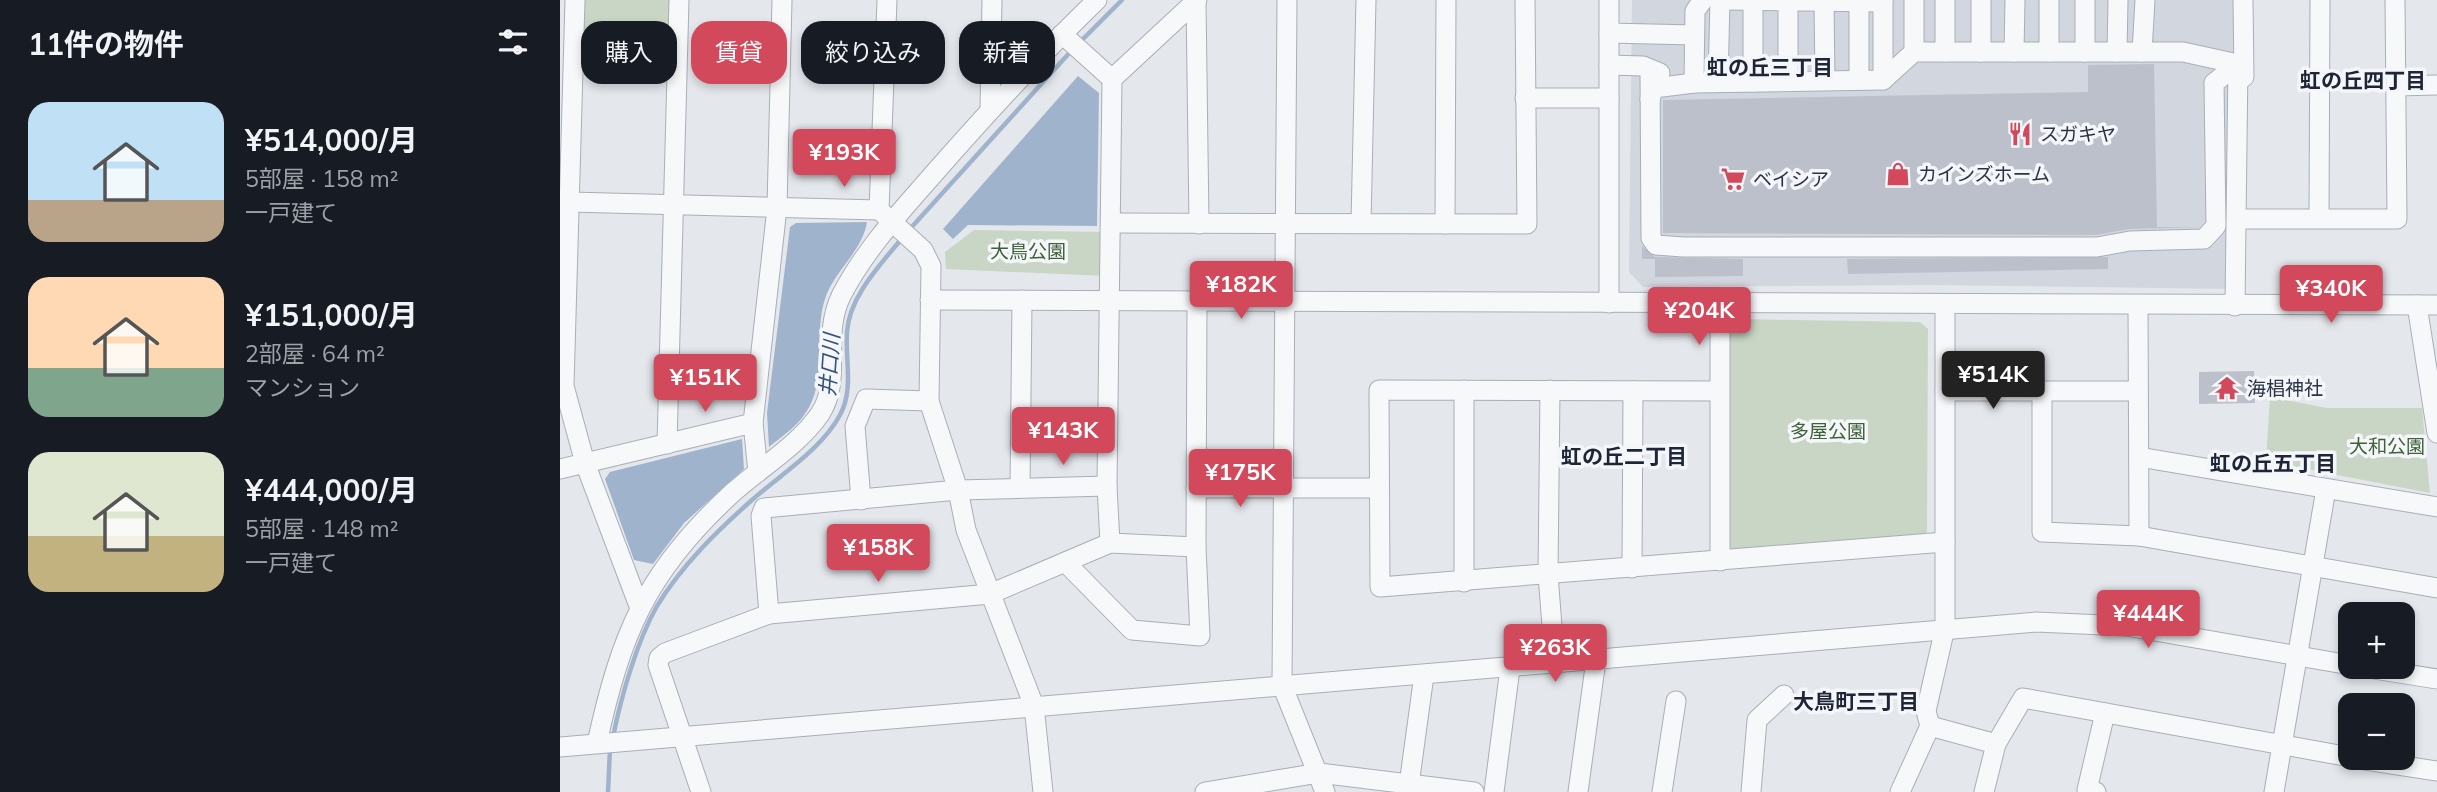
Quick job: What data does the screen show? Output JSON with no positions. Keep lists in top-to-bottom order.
{
  "districts": [
    "虹の丘三丁目",
    "虹の丘四丁目",
    "虹の丘二丁目",
    "虹の丘五丁目",
    "大鳥町三丁目"
  ],
  "water": ["井口川"],
  "parks": ["大鳥公園", "多屋公園", "大和公園"],
  "places": {
    "restaurant": ["スガキヤ"],
    "shop": ["カインズホーム"],
    "supermarket": ["ベイシア"],
    "temple": ["海椙神社"]
  },
  "page": {
    "heading": "11件の物件",
    "chip": [
      "購入",
      "賃貸",
      "絞り込み",
      "新着"
    ],
    "list": [
      {
        "name": "¥514,000/月",
        "note": "5部屋 · 158 m² · 一戸建て"
      },
      {
        "name": "¥151,000/月",
        "note": "2部屋 · 64 m² · マンション"
      },
      {
        "name": "¥444,000/月",
        "note": "5部屋 · 148 m² · 一戸建て"
      }
    ],
    "price": [
      "¥193K",
      "¥182K",
      "¥340K",
      "¥204K",
      "¥514K",
      "¥151K",
      "¥143K",
      "¥175K",
      "¥158K",
      "¥444K",
      "¥263K"
    ],
    "map_buttons": ["+", "−"]
  }
}
